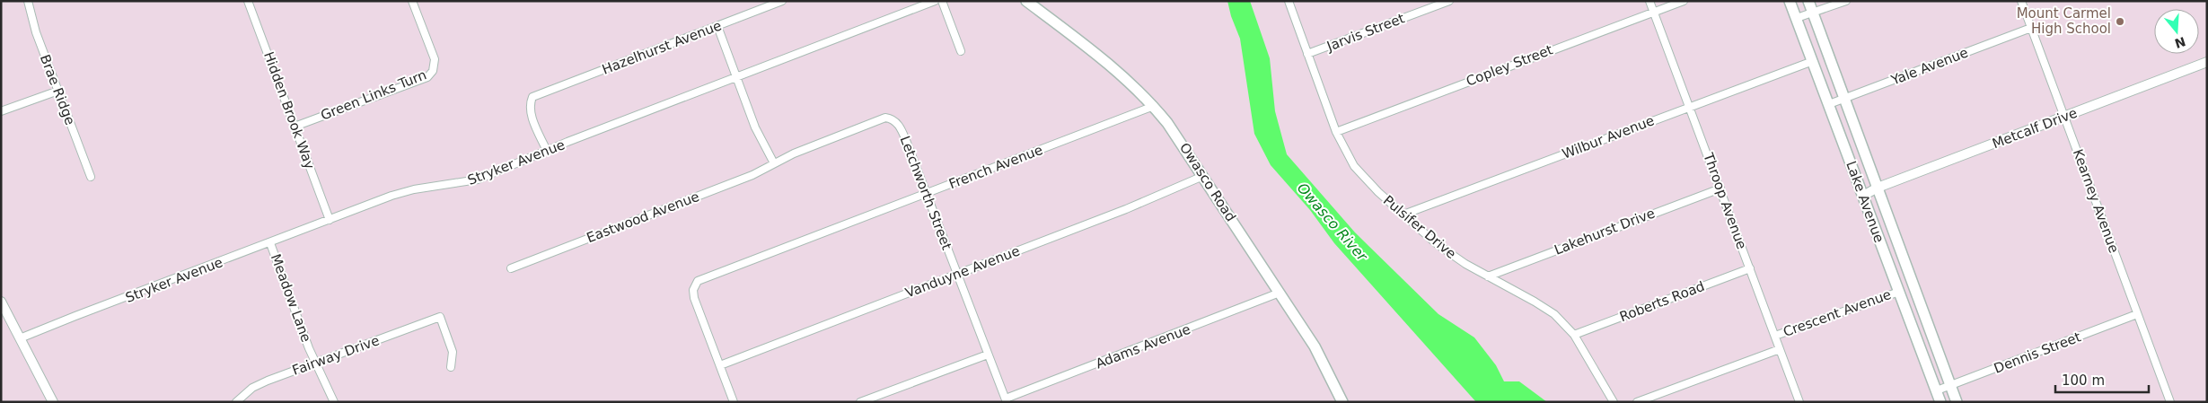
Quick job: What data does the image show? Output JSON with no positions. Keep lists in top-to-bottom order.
{
  "streets": {
    "main road": ["Owasco Road", "Lake Avenue"],
    "street": [
      "Jarvis Street",
      "Hazelhurst Avenue",
      "Copley Street",
      "Yale Avenue",
      "Brae Ridge",
      "Green Links Turn",
      "Hidden Brook Way",
      "Metcalf Drive",
      "Wilbur Avenue",
      "Stryker Avenue",
      "French Avenue",
      "Letchworth Street",
      "Throop Avenue",
      "Kearney Avenue",
      "Eastwood Avenue",
      "Pulsifer Drive",
      "Lakehurst Drive",
      "Vanduyne Avenue",
      "Meadow Lane",
      "Roberts Road",
      "Crescent Avenue",
      "Adams Avenue",
      "Dennis Street",
      "Fairway Drive"
    ]
  },
  "crossings": [
    ["Jarvis Street", "Pulsifer Drive"],
    ["Hazelhurst Avenue", "Stryker Avenue"],
    ["Copley Street", "Throop Avenue"],
    ["Copley Street", "Pulsifer Drive"],
    ["Yale Avenue", "Kearney Avenue"],
    ["Yale Avenue", "Lake Avenue"],
    ["Green Links Turn", "Hidden Brook Way"],
    ["Hidden Brook Way", "Stryker Avenue"],
    ["Metcalf Drive", "Kearney Avenue"],
    ["Metcalf Drive", "Lake Avenue"],
    ["Wilbur Avenue", "Throop Avenue"],
    ["Wilbur Avenue", "Lake Avenue"],
    ["Wilbur Avenue", "Pulsifer Drive"],
    ["Stryker Avenue", "Meadow Lane"],
    ["French Avenue", "Owasco Road"],
    ["French Avenue", "Letchworth Street"],
    ["French Avenue", "Vanduyne Avenue"],
    ["Owasco Road", "Vanduyne Avenue"],
    ["Owasco Road", "Adams Avenue"],
    ["Letchworth Street", "Eastwood Avenue"],
    ["Letchworth Street", "Vanduyne Avenue"],
    ["Letchworth Street", "Adams Avenue"],
    ["Throop Avenue", "Lakehurst Drive"],
    ["Throop Avenue", "Roberts Road"],
    ["Throop Avenue", "Crescent Avenue"],
    ["Kearney Avenue", "Dennis Street"],
    ["Lake Avenue", "Crescent Avenue"],
    ["Lake Avenue", "Dennis Street"],
    ["Pulsifer Drive", "Lakehurst Drive"],
    ["Pulsifer Drive", "Roberts Road"],
    ["Meadow Lane", "Fairway Drive"]
  ],
  "water": ["Owasco River"],
  "places": ["Mount Carmel High School"],
  "scale_bar": "100 m",
  "north": "bottom"
}
